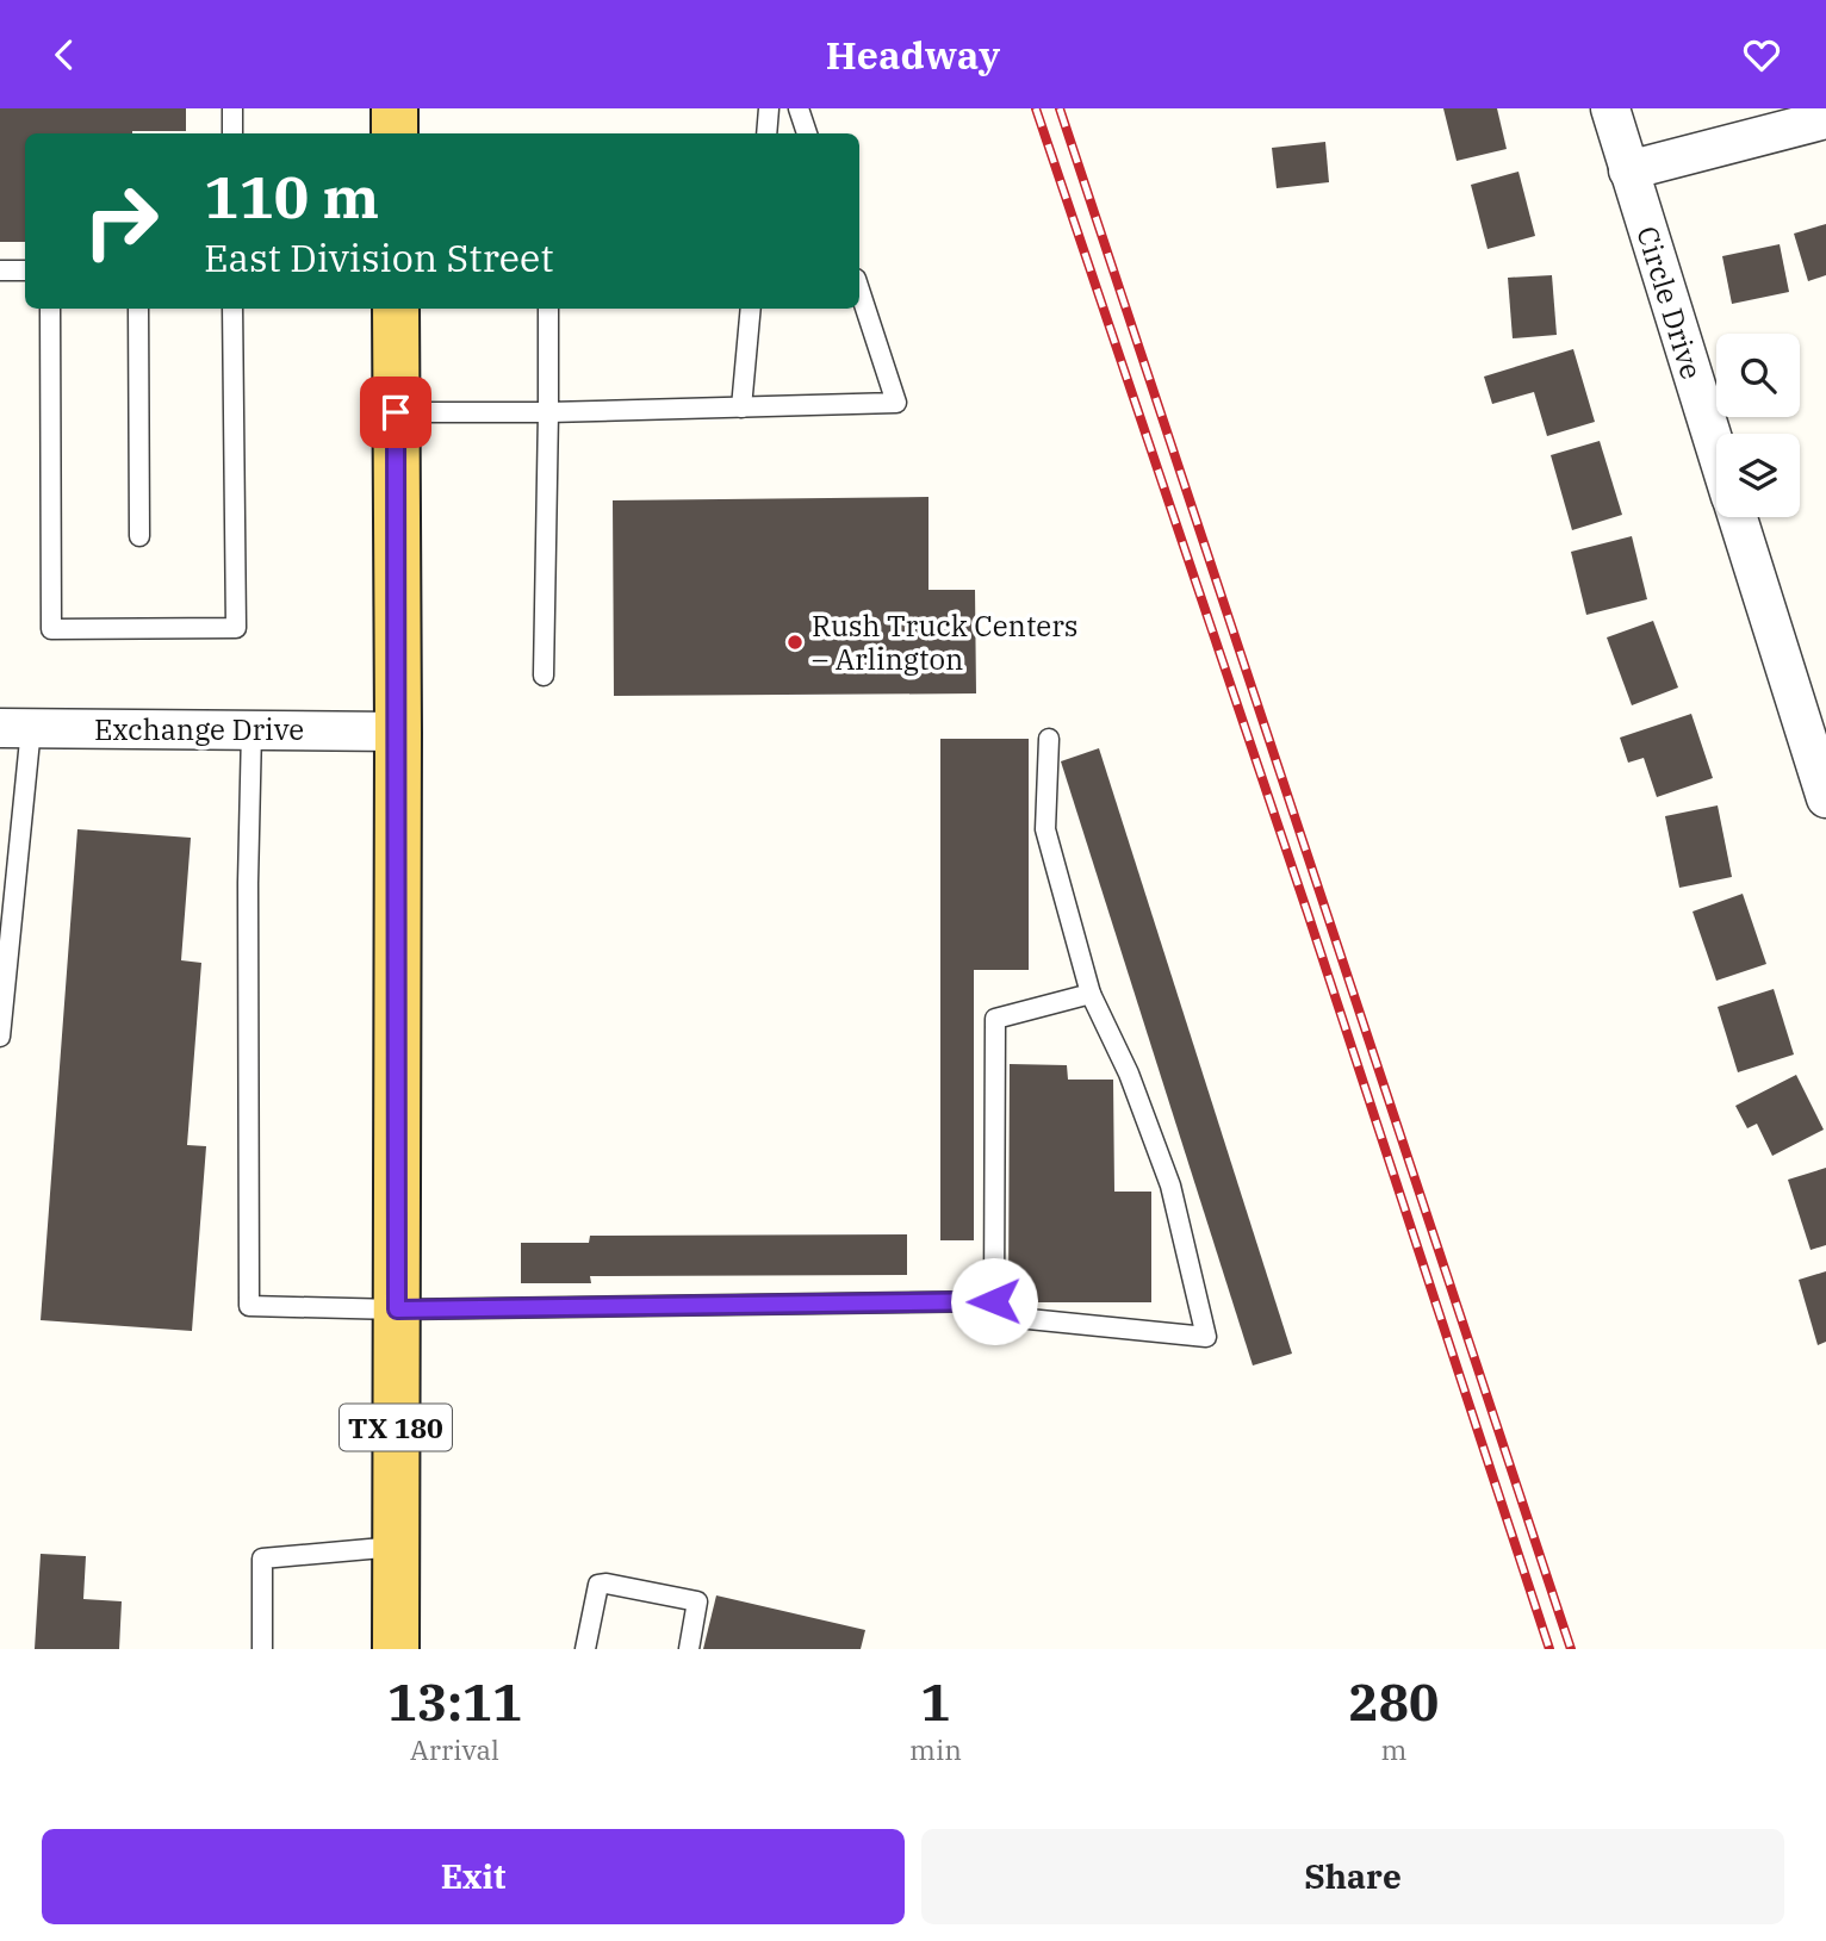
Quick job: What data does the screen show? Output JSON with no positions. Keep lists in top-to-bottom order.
{
  "streets": {
    "main road": ["TX 180"],
    "street": ["Circle Drive", "Exchange Drive"]
  },
  "crossings": [
    ["Exchange Drive", "TX 180"]
  ],
  "places": ["Rush Truck Centers – Arlington"],
  "page": {
    "header": "Headway",
    "turn": ["110 m", "East Division Street"],
    "eta": [
      "13:11",
      "Arrival",
      "1",
      "min",
      "280",
      "m"
    ],
    "buttons": ["Exit", "Share"]
  }
}
